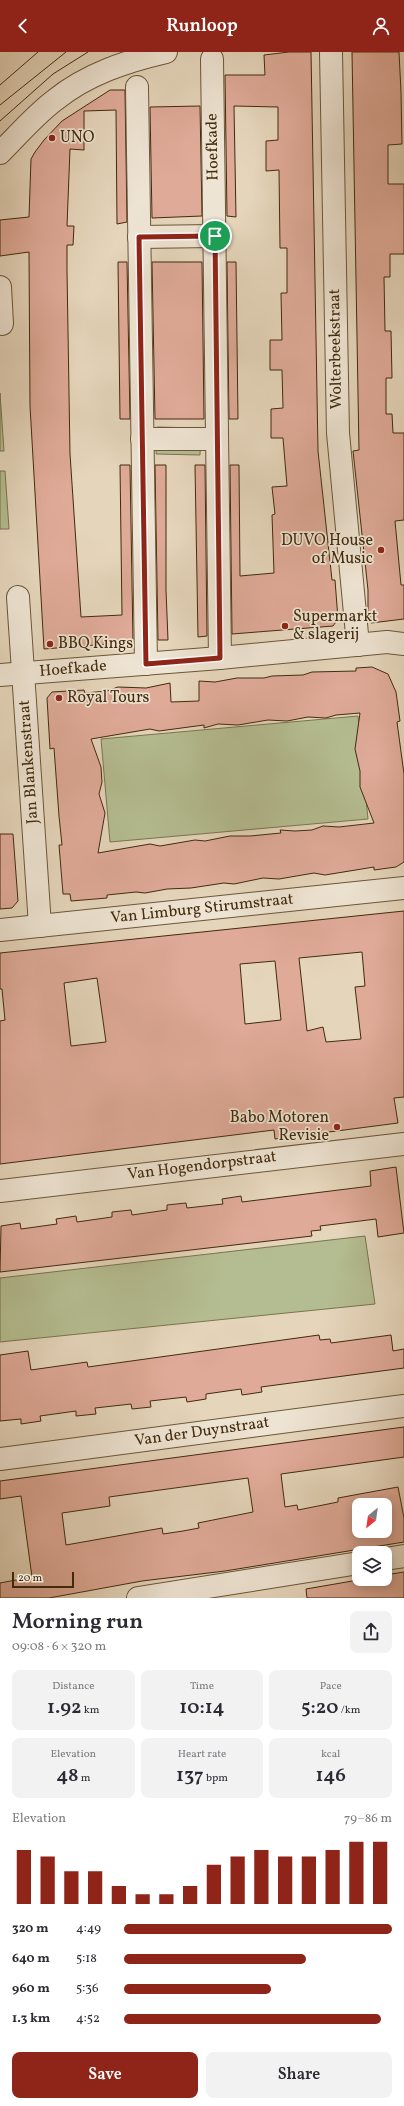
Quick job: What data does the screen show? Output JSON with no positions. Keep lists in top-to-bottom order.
{
  "streets": {
    "street": [
      "Hoefkade",
      "Wolterbeekstraat",
      "Jan Blankenstraat",
      "Van Limburg Stirumstraat",
      "Van Hogendorpstraat",
      "Van der Duynstraat"
    ]
  },
  "crossings": [
    ["Hoefkade", "Wolterbeekstraat"],
    ["Hoefkade", "Jan Blankenstraat"],
    ["Jan Blankenstraat", "Van Limburg Stirumstraat"]
  ],
  "places": [
    "UNO",
    "DUVO House of Music",
    "Supermarkt & slagerij",
    "BBQ Kings",
    "Royal Tours",
    "Babo Motoren Revisie"
  ],
  "scale_bar": "20 m",
  "north": "bottom left",
  "page": {
    "header": "Runloop",
    "scale": "20 m",
    "heading": ["Morning run", "09:08 · 6 × 320 m"],
    "stats": [
      ["Distance", "1.92 km"],
      ["Time", "10:14"],
      ["Pace", "5:20 /km"],
      ["Elevation", "48 m"],
      ["Heart rate", "137 bpm"],
      ["kcal", "146"]
    ],
    "chart": ["Elevation", "79–86 m"],
    "list": [
      {
        "name": "320 m",
        "note": "4:49"
      },
      {
        "name": "640 m",
        "note": "5:18"
      },
      {
        "name": "960 m",
        "note": "5:36"
      },
      {
        "name": "1.3 km",
        "note": "4:52"
      }
    ],
    "buttons": ["Save", "Share"]
  }
}
